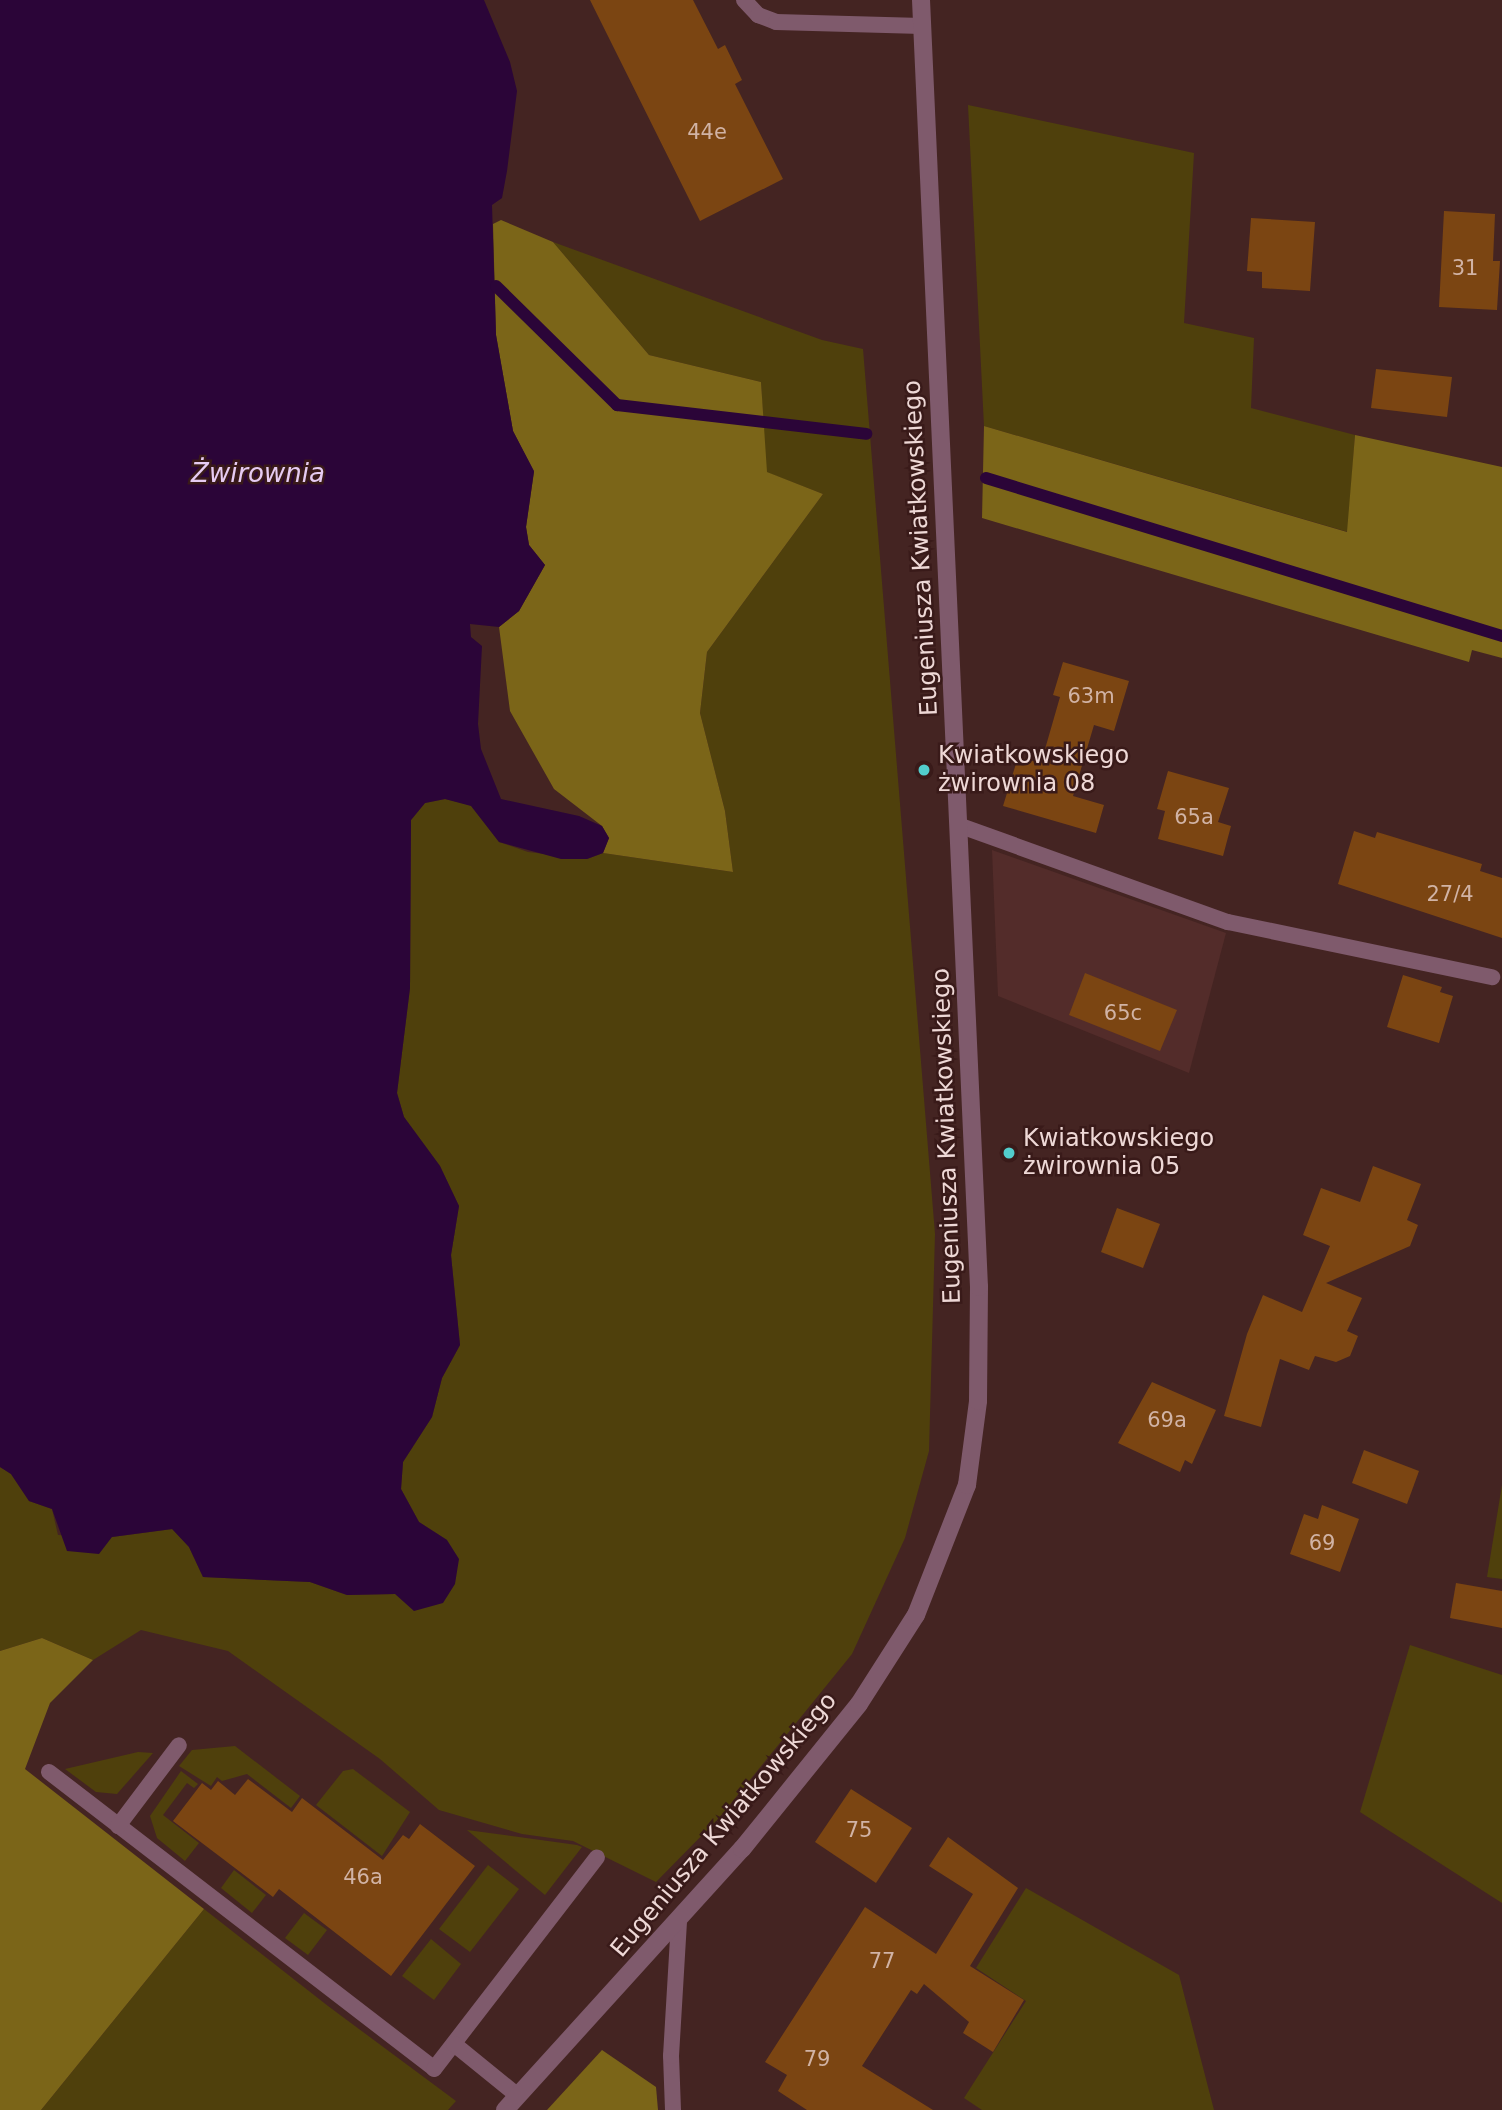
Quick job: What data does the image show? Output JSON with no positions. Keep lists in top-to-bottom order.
{
  "streets": {
    "street": ["Eugeniusza Kwiatkowskiego"]
  },
  "water": ["Żwirownia"],
  "places": ["Kwiatkowskiego żwirownia 08", "Kwiatkowskiego żwirownia 05"],
  "house_numbers": [
    "44e",
    "31",
    "63m",
    "65a",
    "27/4",
    "65c",
    "69a",
    "69",
    "75",
    "46a",
    "77",
    "79"
  ]
}
